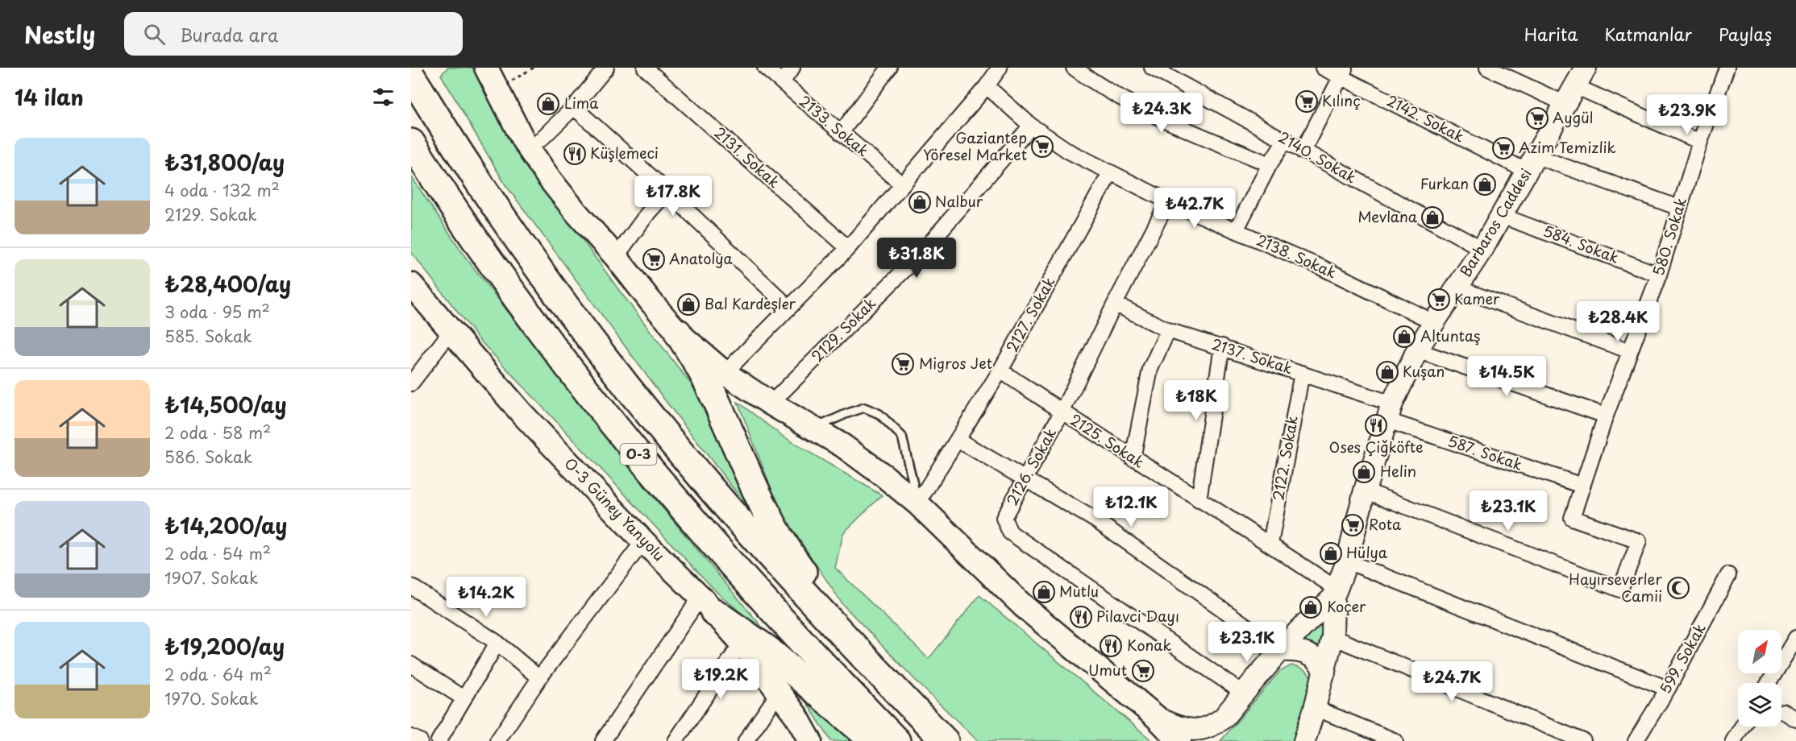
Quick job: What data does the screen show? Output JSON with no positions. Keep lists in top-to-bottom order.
{
  "streets": {
    "highway": ["O-3"],
    "main road": ["Barbaros Caddesi", "O-3 Güney Yanyolu"],
    "street": [
      "2142. Sokak",
      "2133. Sokak",
      "2131. Sokak",
      "2140. Sokak",
      "580. Sokak",
      "584. Sokak",
      "2138. Sokak",
      "2127. Sokak",
      "2129. Sokak",
      "2137. Sokak",
      "2125. Sokak",
      "587. Sokak",
      "2122. Sokak",
      "2126. Sokak",
      "599. Sokak"
    ]
  },
  "crossings": [
    ["2142. Sokak", "Barbaros Caddesi"],
    ["2142. Sokak", "580. Sokak"],
    ["2140. Sokak", "Barbaros Caddesi"],
    ["Barbaros Caddesi", "580. Sokak"],
    ["Barbaros Caddesi", "584. Sokak"],
    ["Barbaros Caddesi", "2138. Sokak"],
    ["Barbaros Caddesi", "2137. Sokak"],
    ["Barbaros Caddesi", "2125. Sokak"],
    ["Barbaros Caddesi", "587. Sokak"],
    ["Barbaros Caddesi", "2126. Sokak"],
    ["580. Sokak", "584. Sokak"],
    ["580. Sokak", "587. Sokak"],
    ["2138. Sokak", "2127. Sokak"],
    ["2138. Sokak", "2129. Sokak"],
    ["2138. Sokak", "2126. Sokak"],
    ["2127. Sokak", "2125. Sokak"],
    ["2137. Sokak", "587. Sokak"],
    ["2137. Sokak", "2122. Sokak"],
    ["2137. Sokak", "2126. Sokak"],
    ["2125. Sokak", "2122. Sokak"],
    ["2125. Sokak", "2126. Sokak"]
  ],
  "places": {
    "supermarket": [
      "Kılınç",
      "Aygül",
      "Gaziantep Yöresel Market",
      "Azim Temizlik",
      "Anatolya",
      "Kamer",
      "Migros Jet",
      "Rota",
      "Umut"
    ],
    "shop": [
      "Lima",
      "Furkan",
      "Nalbur",
      "Mevlana",
      "Bal Kardeşler",
      "Altuntaş",
      "Kuşan",
      "Helin",
      "Hülya",
      "Mutlu",
      "Koçer"
    ],
    "restaurant": [
      "Küşlemeci",
      "Oses Çiğköfte",
      "Pilavci Dayı",
      "Konak"
    ],
    "mosque": ["Hayırseverler Camii"]
  },
  "north": "top right",
  "page": {
    "header": "Nestly",
    "search": "Burada ara",
    "nav": ["Harita", "Katmanlar", "Paylaş"],
    "heading": "14 ilan",
    "price": [
      "₺24.3K",
      "₺23.9K",
      "₺17.8K",
      "₺42.7K",
      "₺31.8K",
      "₺28.4K",
      "₺14.5K",
      "₺18K",
      "₺12.1K",
      "₺23.1K",
      "₺14.2K",
      "₺23.1K",
      "₺19.2K",
      "₺24.7K"
    ],
    "list": [
      {
        "name": "₺31,800/ay",
        "note": "4 oda · 132 m² · 2129. Sokak"
      },
      {
        "name": "₺28,400/ay",
        "note": "3 oda · 95 m² · 585. Sokak"
      },
      {
        "name": "₺14,500/ay",
        "note": "2 oda · 58 m² · 586. Sokak"
      },
      {
        "name": "₺14,200/ay",
        "note": "2 oda · 54 m² · 1907. Sokak"
      },
      {
        "name": "₺19,200/ay",
        "note": "2 oda · 64 m² · 1970. Sokak"
      }
    ]
  }
}
